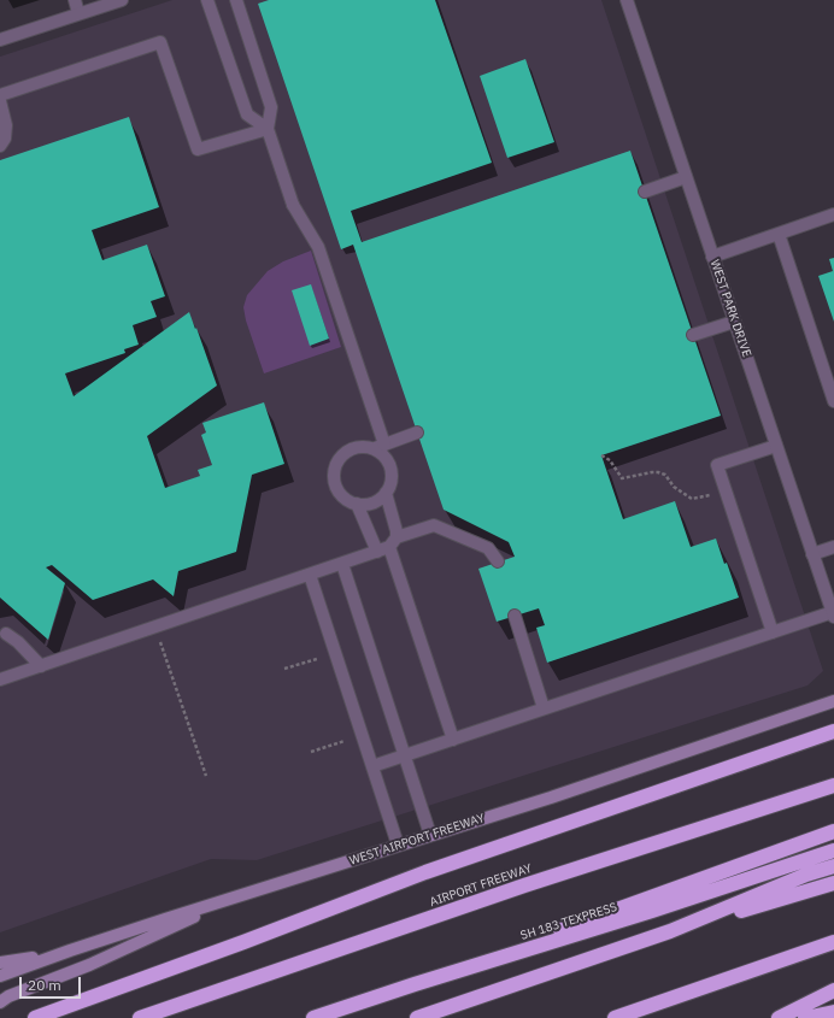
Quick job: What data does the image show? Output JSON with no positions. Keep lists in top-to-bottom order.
{
  "streets": {
    "highway": ["AIRPORT FREEWAY", "SH 183 TEXPRESS"],
    "main road": ["WEST AIRPORT FREEWAY"],
    "street": ["WEST PARK DRIVE"]
  },
  "scale_bar": "20 m"
}
